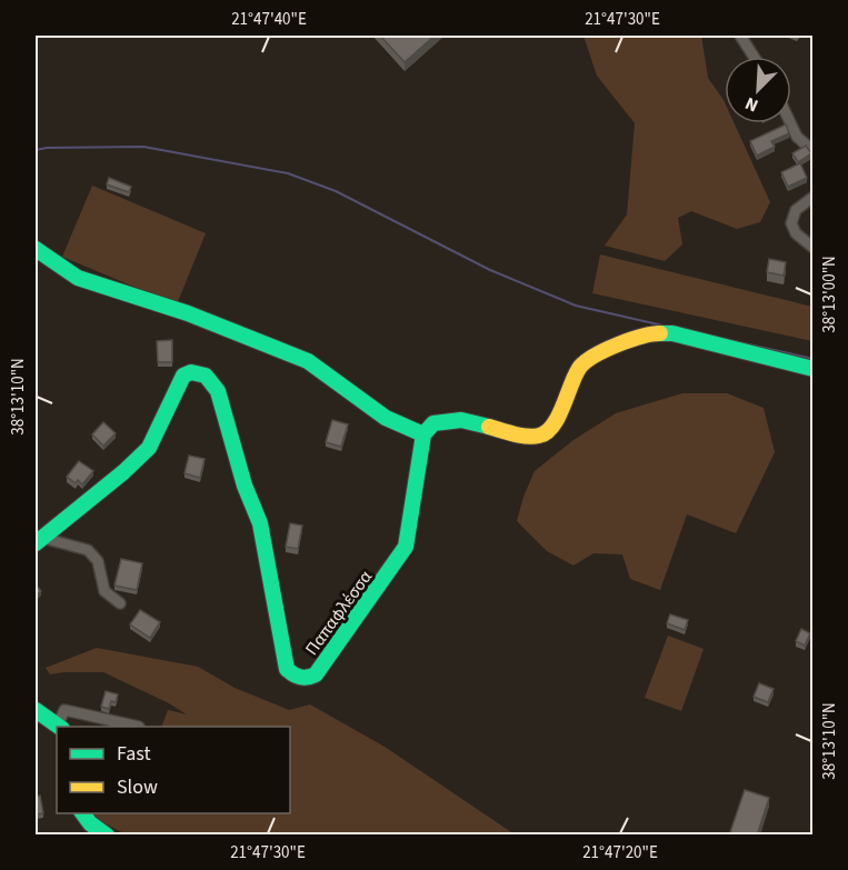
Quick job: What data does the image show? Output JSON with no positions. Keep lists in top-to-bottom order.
{
  "streets": {
    "street": ["Παπαφλέσσα"]
  },
  "legend": ["Fast", "Slow"],
  "north": "bottom left",
  "coordinates": [
    "21°47'40\"E",
    "21°47'30\"E",
    "38°13'00\"N",
    "38°13'10\"N",
    "21°47'20\"E"
  ]
}
